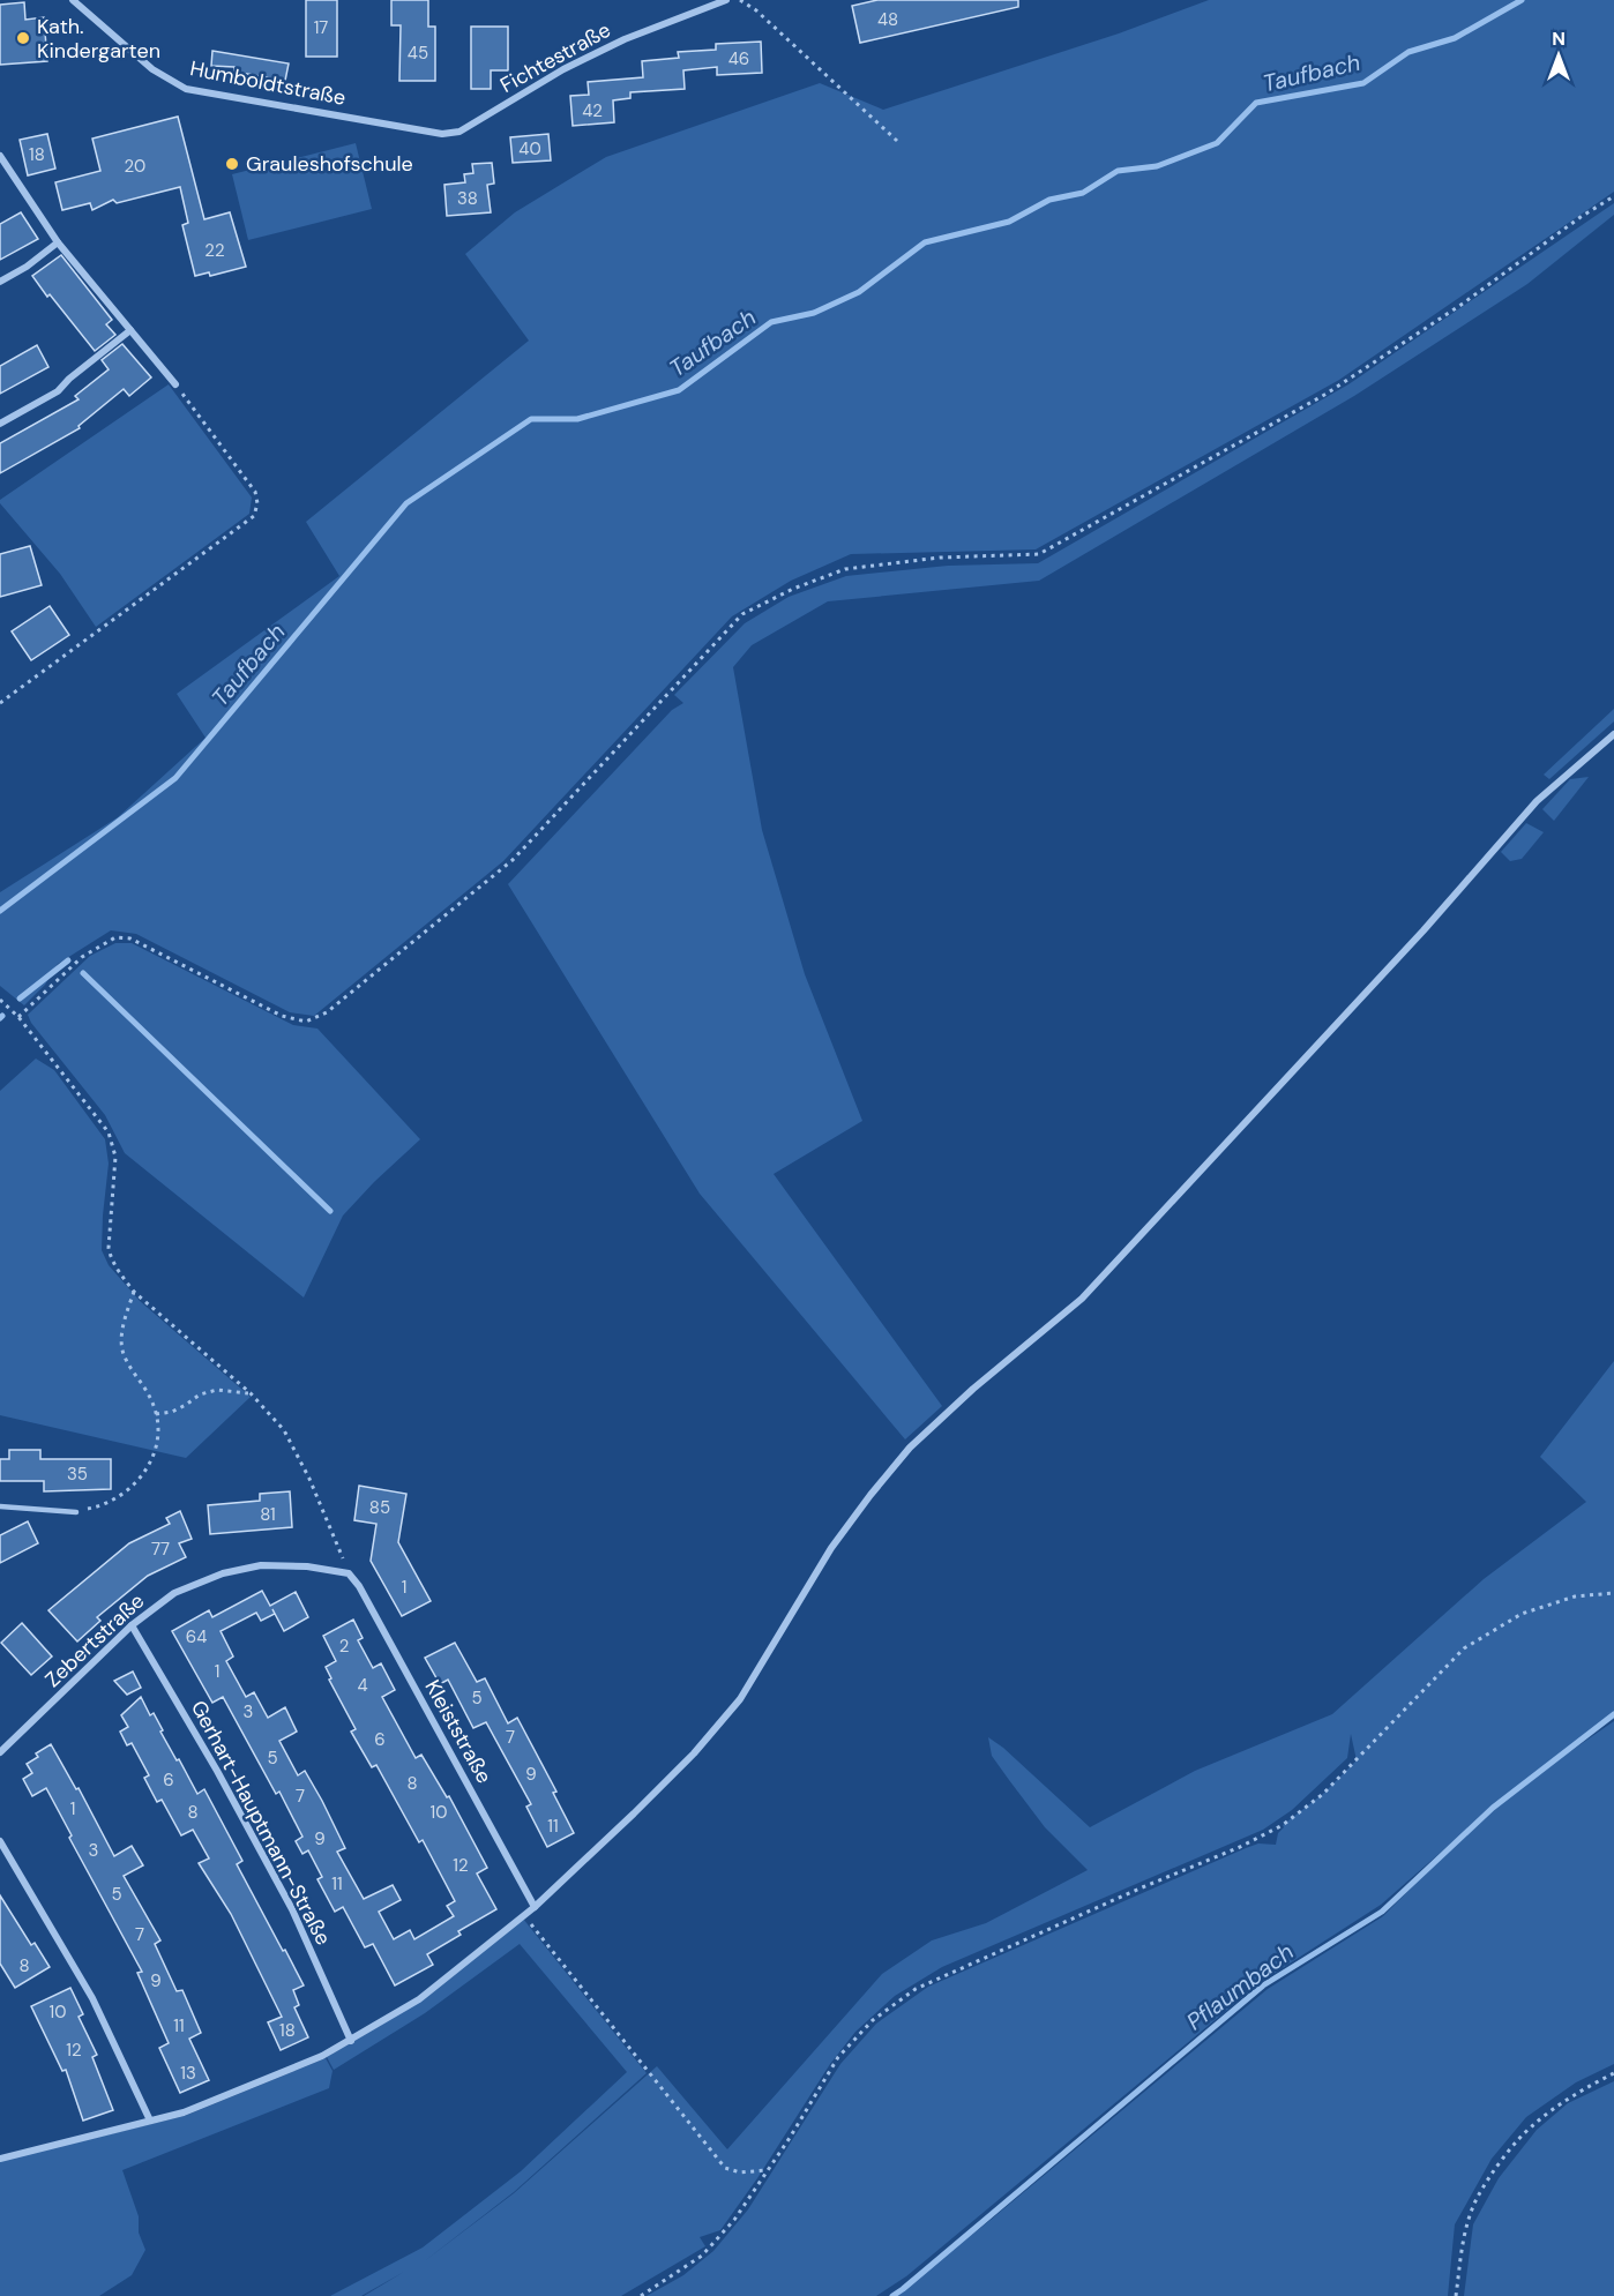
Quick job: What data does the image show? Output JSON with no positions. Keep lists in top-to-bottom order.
{
  "streets": {
    "street": [
      "Fichtestraße",
      "Humboldtstraße",
      "Zebertstraße",
      "Kleiststraße",
      "Gerhart-Hauptmann-Straße"
    ]
  },
  "crossings": [
    ["Fichtestraße", "Humboldtstraße"],
    ["Zebertstraße", "Kleiststraße"],
    ["Zebertstraße", "Gerhart-Hauptmann-Straße"]
  ],
  "water": ["Taufbach", "Pflaumbach"],
  "places": ["Kath. Kindergarten", "Grauleshofschule"],
  "house_numbers": [
    "48",
    "17",
    "45",
    "46",
    "42",
    "40",
    "18",
    "20",
    "38",
    "22",
    "35",
    "85",
    "81",
    "77",
    "1",
    "64",
    "2",
    "1",
    "4",
    "5",
    "3",
    "7",
    "6",
    "5",
    "9",
    "6",
    "8",
    "7",
    "1",
    "8",
    "10",
    "11",
    "9",
    "3",
    "12",
    "11",
    "5",
    "7",
    "8",
    "9",
    "10",
    "11",
    "18",
    "12",
    "13"
  ],
  "north": "top"
}
